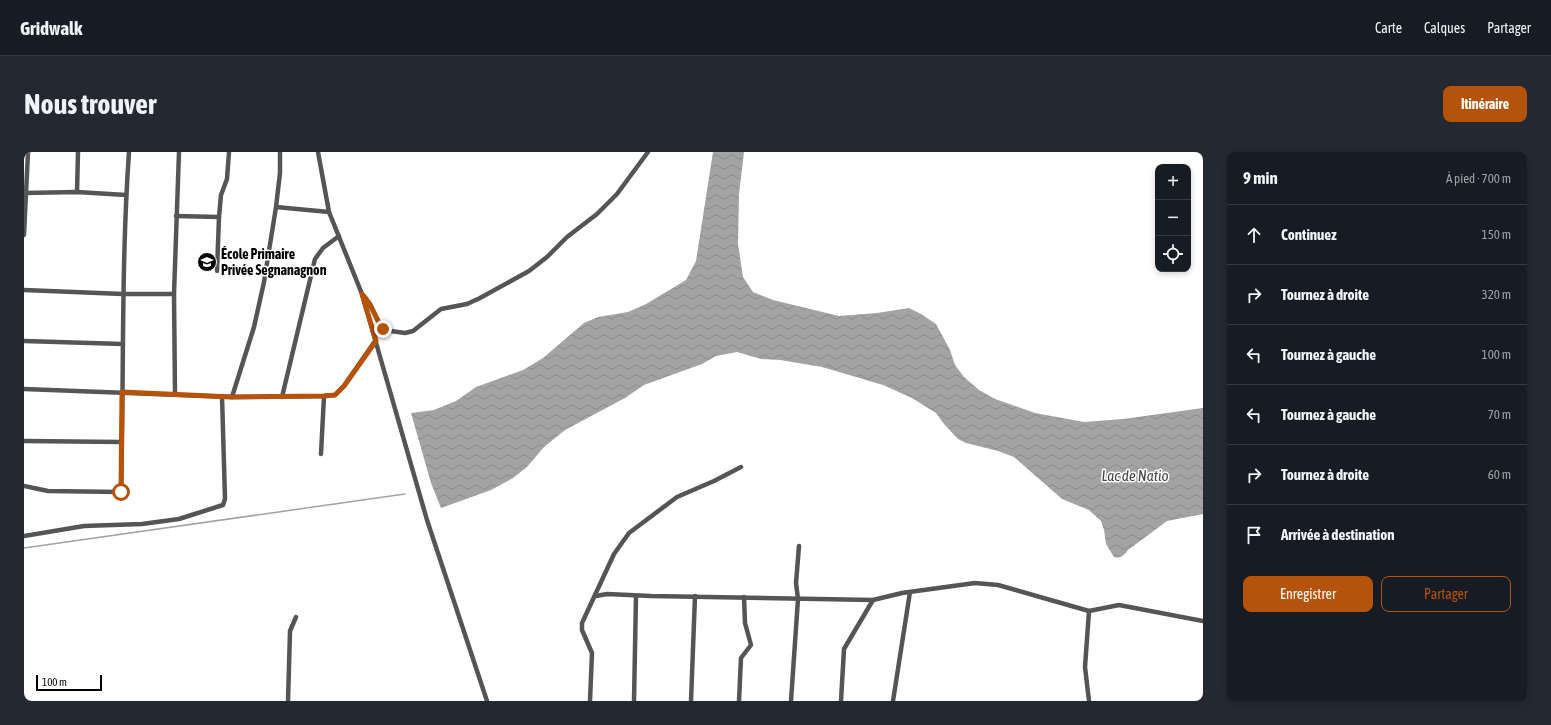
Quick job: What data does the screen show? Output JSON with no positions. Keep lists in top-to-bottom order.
{
  "water": ["Lac de Natio"],
  "places": {
    "school or university": ["École Primaire Privée Segnanagnon"]
  },
  "scale_bar": "100 m",
  "page": {
    "header": "Gridwalk",
    "nav": ["Carte", "Calques", "Partager"],
    "buttons": [
      "Itinéraire",
      ["Enregistrer", "Partager"]
    ],
    "title": "Nous trouver",
    "heading": ["9 min", "À pied · 700 m"],
    "map_buttons": ["+", "−"],
    "list": [
      ["Continuez", "150 m"],
      ["Tournez à droite", "320 m"],
      ["Tournez à gauche", "100 m"],
      ["Tournez à gauche", "70 m"],
      ["Tournez à droite", "60 m"],
      "Arrivée à destination"
    ],
    "scale": "100 m"
  }
}
